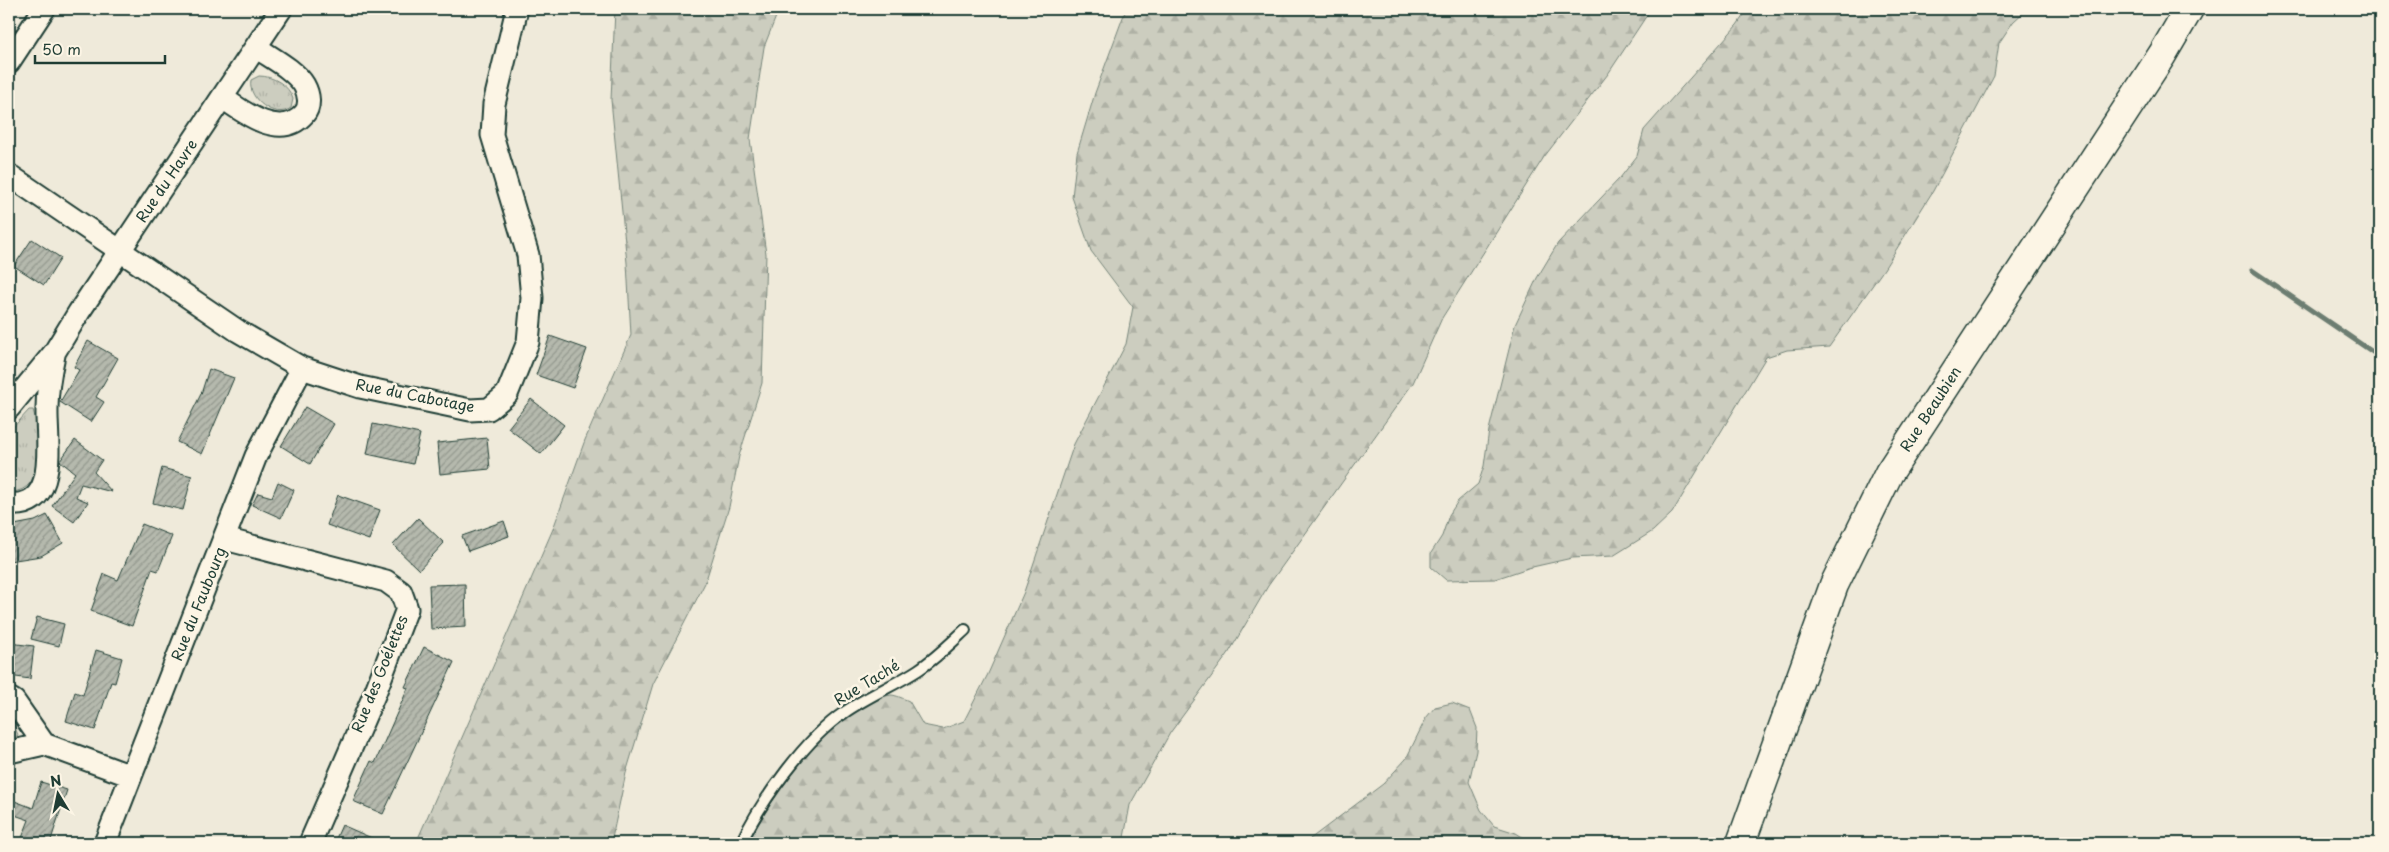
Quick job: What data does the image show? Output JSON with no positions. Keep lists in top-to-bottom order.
{
  "streets": {
    "main road": ["Rue Beaubien"],
    "street": [
      "Rue du Havre",
      "Rue du Cabotage",
      "Rue du Faubourg",
      "Rue des Goélettes"
    ],
    "lane": ["Rue Taché"]
  },
  "crossings": [
    ["Rue du Havre", "Rue du Cabotage"],
    ["Rue du Cabotage", "Rue du Faubourg"],
    ["Rue du Faubourg", "Rue des Goélettes"]
  ],
  "scale_bar": "50 m",
  "north": "top"
}
